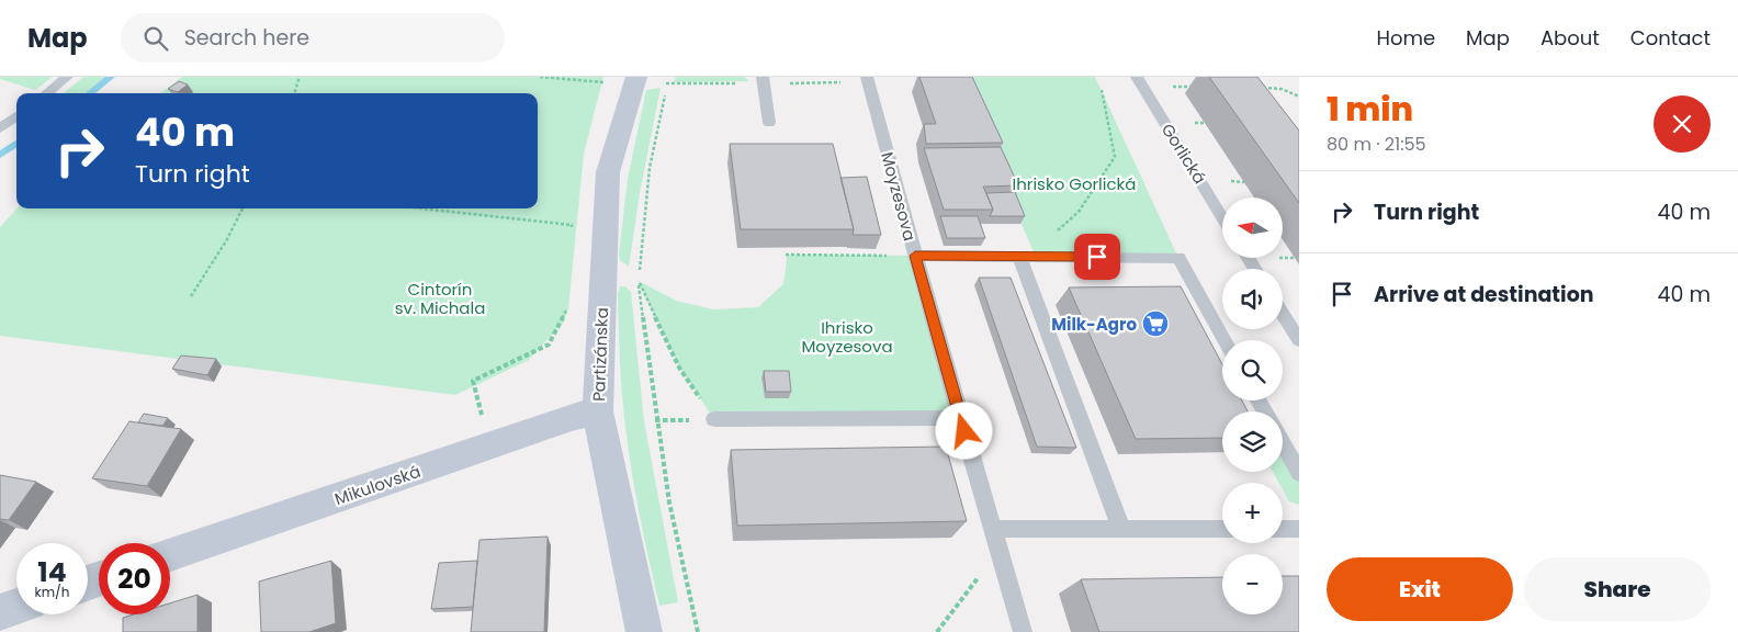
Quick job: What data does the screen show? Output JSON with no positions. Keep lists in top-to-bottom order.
{
  "streets": {
    "street": ["Partizánska", "Mikulovská"],
    "lane": ["Gorlická", "Moyzesova"]
  },
  "crossings": [
    ["Partizánska", "Mikulovská"]
  ],
  "parks": ["Ihrisko Gorlická", "Cintorín sv. Michala", "Ihrisko Moyzesova"],
  "places": {
    "supermarket": ["Milk-Agro"]
  },
  "north": "left",
  "page": {
    "header": "Map",
    "search": "Search here",
    "nav": [
      "Home",
      "Map",
      "About",
      "Contact"
    ],
    "heading": ["1 min", "80 m · 21:55"],
    "turn": ["40 m", "Turn right"],
    "list": [
      {
        "name": "Turn right",
        "value": "40 m"
      },
      {
        "name": "Arrive at destination",
        "value": "40 m"
      }
    ],
    "map_buttons": ["+", "−"],
    "speed": "14 km/h",
    "limit": "20",
    "buttons": ["Exit", "Share"]
  }
}
